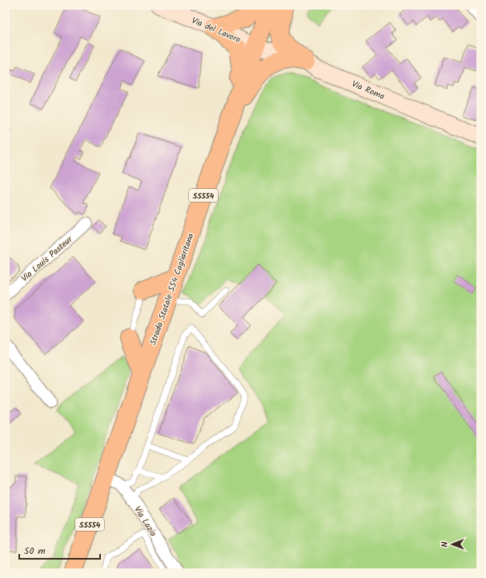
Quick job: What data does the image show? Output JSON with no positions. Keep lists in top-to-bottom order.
{
  "streets": {
    "main road": [
      "Via del Lavoro",
      "Via Roma",
      "SS554",
      "Strada Statale 554 Cagliaritana"
    ],
    "street": ["Via Louis Pasteur", "Via Lazio"]
  },
  "crossings": [
    ["Via del Lavoro", "Via Roma"],
    ["Via del Lavoro", "Strada Statale 554 Cagliaritana"],
    ["Via Roma", "Strada Statale 554 Cagliaritana"],
    ["Strada Statale 554 Cagliaritana", "Via Lazio"]
  ],
  "scale_bar": "50 m",
  "north": "left"
}
